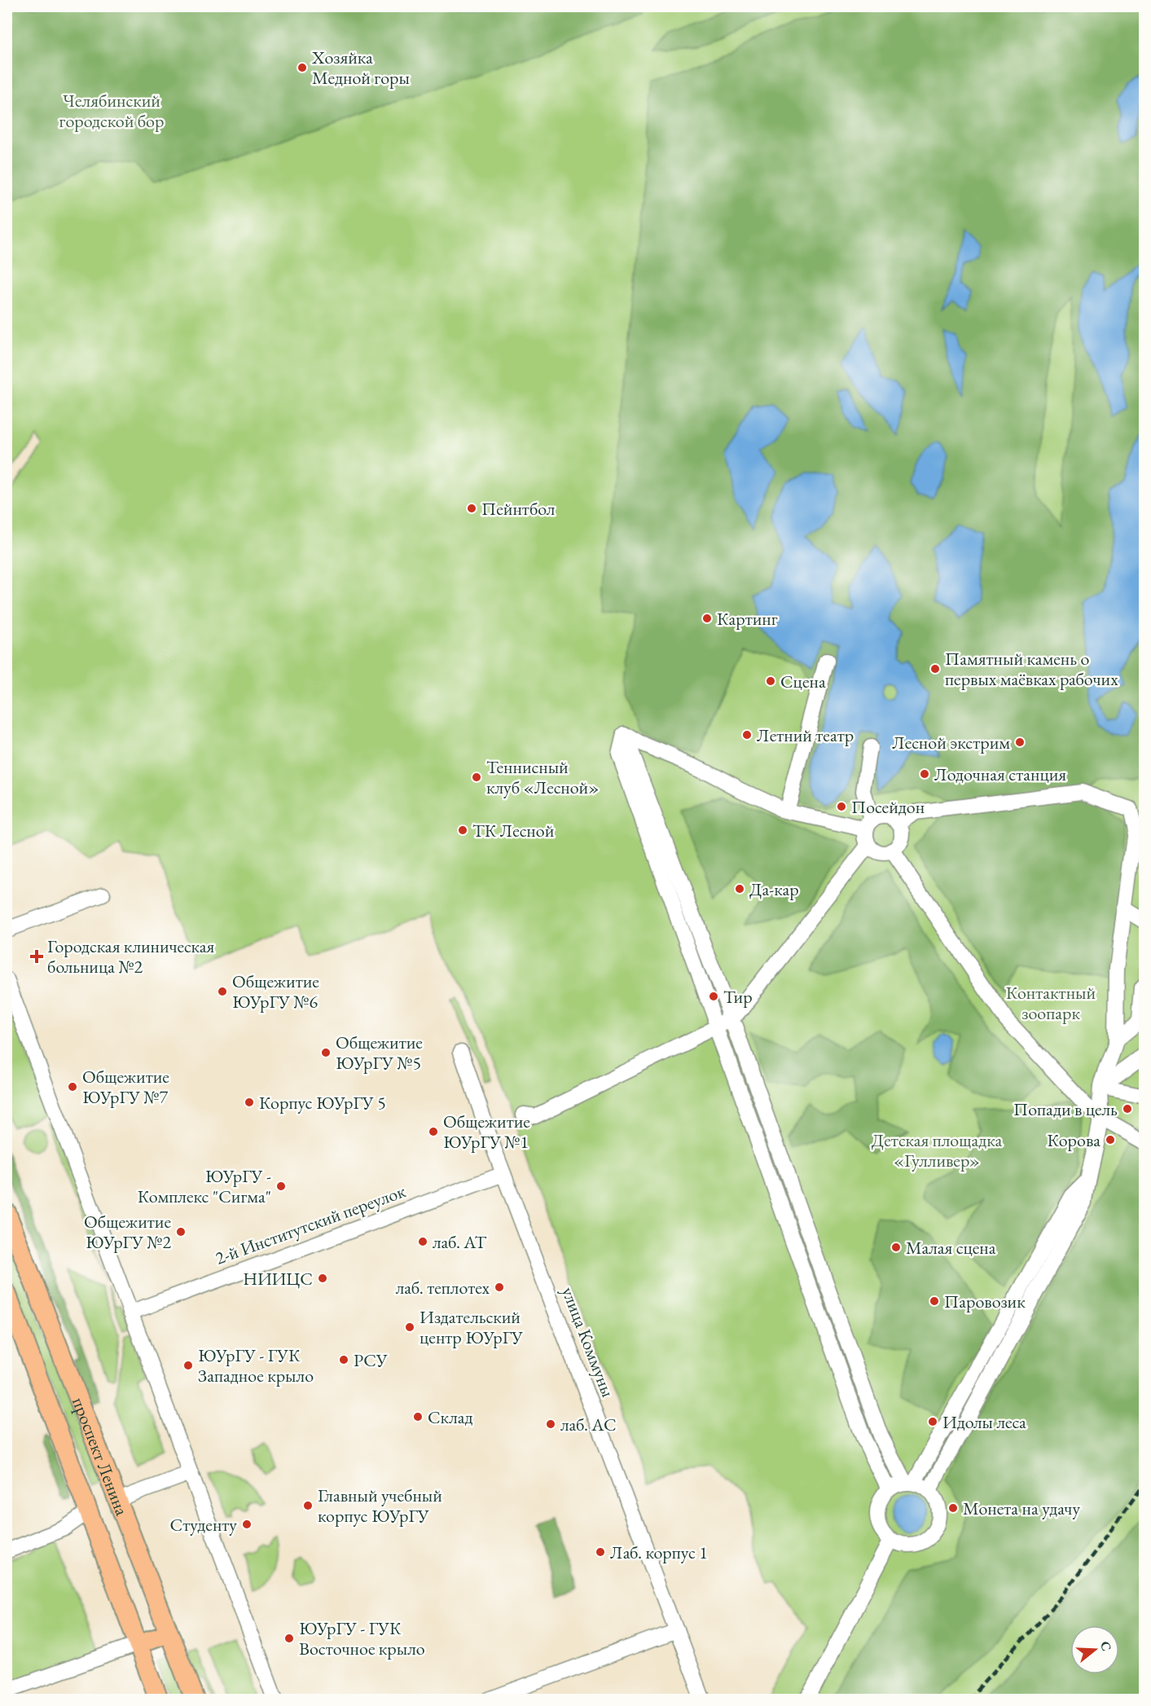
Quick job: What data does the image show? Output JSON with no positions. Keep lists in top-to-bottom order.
{
  "streets": {
    "main road": ["проспект Ленина"],
    "street": ["2-й Институтский переулок", "улица Коммуны"]
  },
  "crossings": [
    ["2-й Институтский переулок", "улица Коммуны"]
  ],
  "parks": ["Челябинский городской бор", "Контактный зоопарк", "Детская площадка «Гулливер»"],
  "places": {
    "other": [
      "Хозяйка Медной горы",
      "Пейнтбол",
      "Картинг",
      "Памятный камень о первых маёвках рабочих",
      "Сцена",
      "Летний театр",
      "Лесной экстрим",
      "Лодочная станция",
      "Теннисный клуб «Лесной»",
      "Посейдон",
      "ТК Лесной",
      "Да-кар",
      "Общежитие ЮУрГУ №6",
      "Тир",
      "Общежитие ЮУрГУ №5",
      "Общежитие ЮУрГУ №7",
      "Корпус ЮУрГУ 5",
      "Попади в цель",
      "Общежитие ЮУрГУ №1",
      "Корова",
      "ЮУрГУ - Комплекс \"Сигма\"",
      "Общежитие ЮУрГУ №2",
      "лаб. АТ",
      "Малая сцена",
      "НИИЦС",
      "лаб. теплотех",
      "Паровозик",
      "Издательский центр ЮУрГУ",
      "РСУ",
      "ЮУрГУ - ГУК Западное крыло",
      "Склад",
      "Идолы леса",
      "лаб. АС",
      "Главный учебный корпус ЮУрГУ",
      "Монета на удачу",
      "Студенту",
      "Лаб. корпус 1",
      "ЮУрГУ - ГУК Восточное крыло"
    ],
    "health": ["Городская клиническая больница №2"]
  },
  "north": "right"
}
